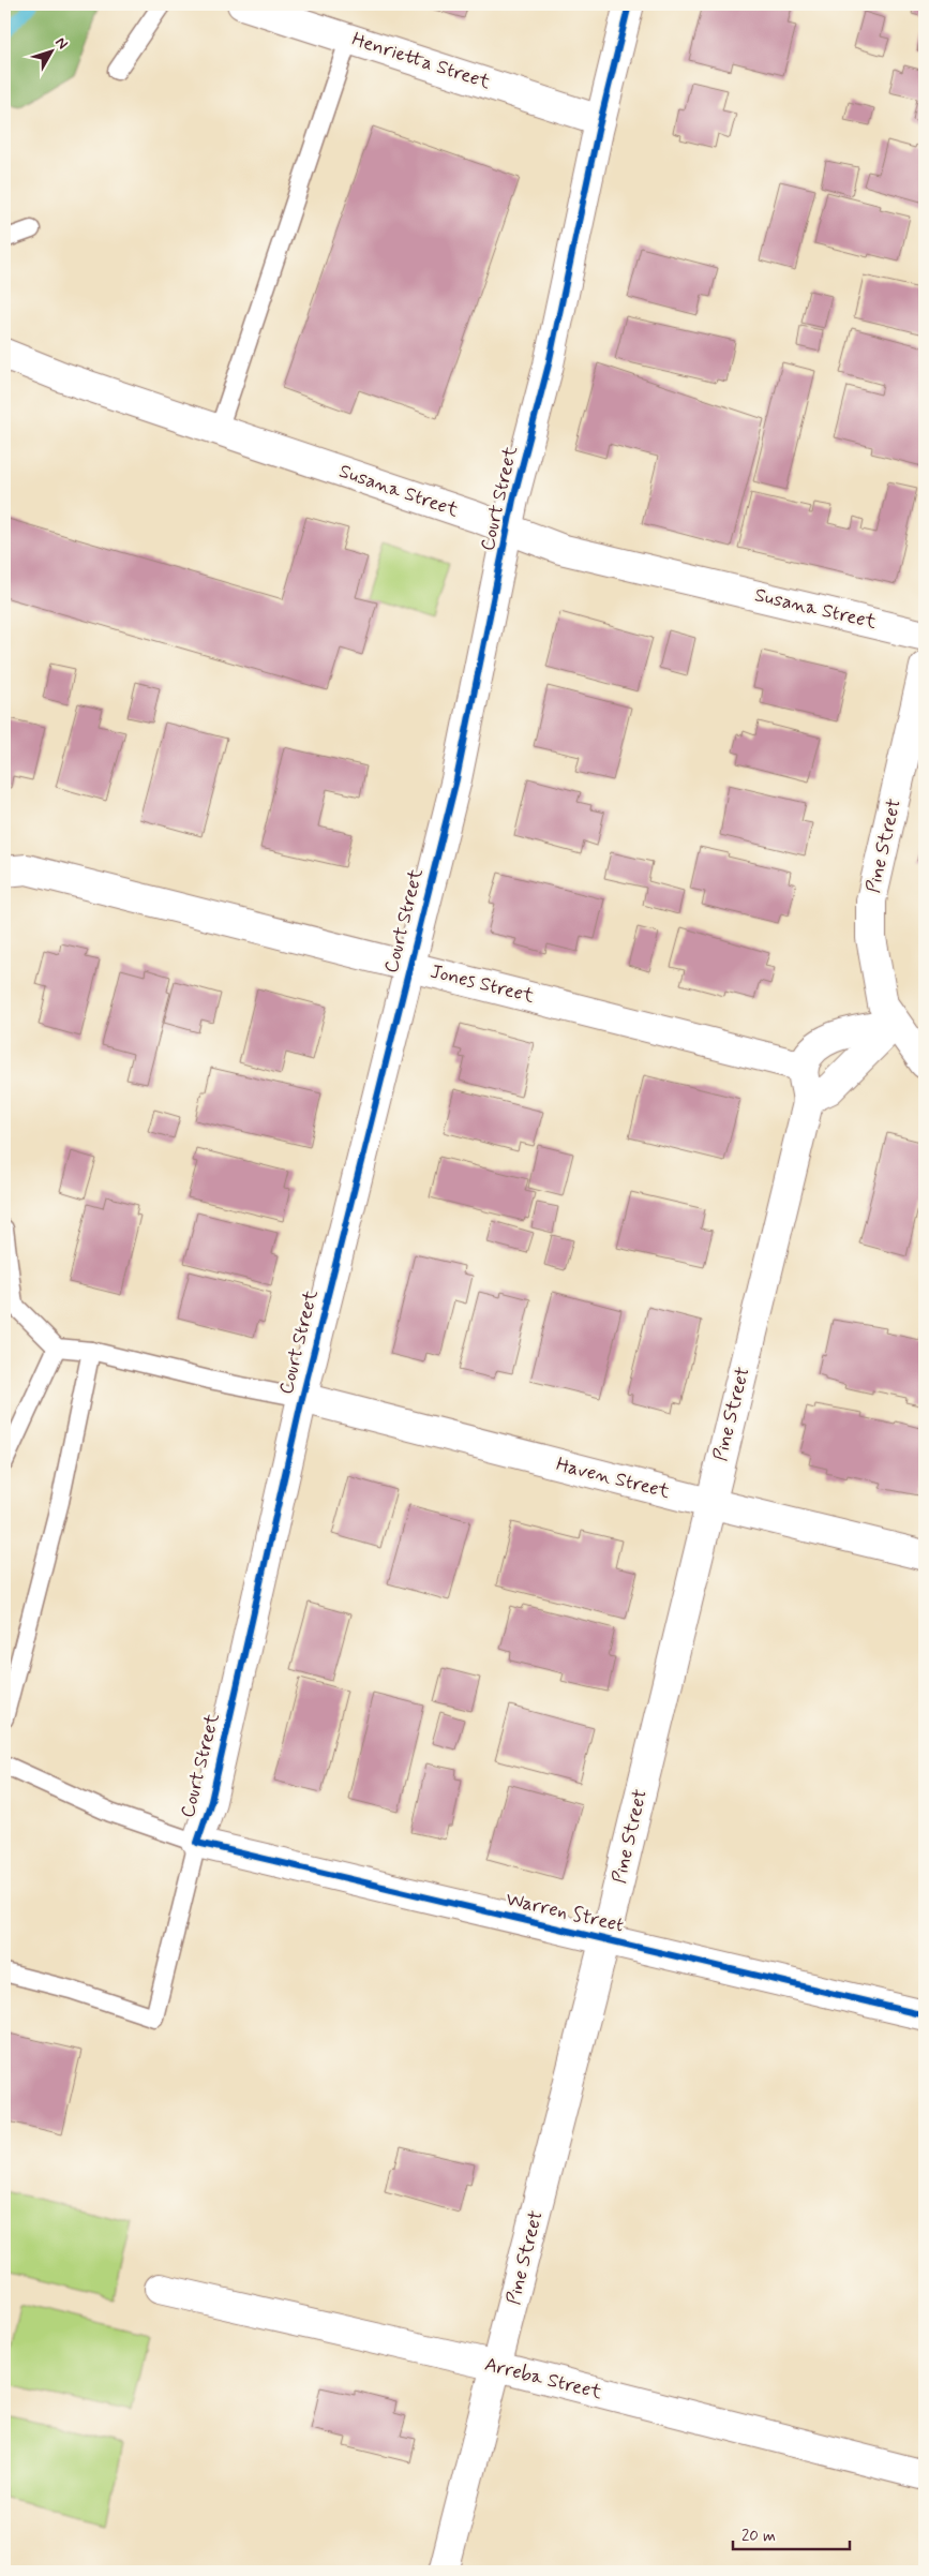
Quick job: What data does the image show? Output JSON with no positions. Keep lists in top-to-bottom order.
{
  "streets": {
    "street": [
      "Henrietta Street",
      "Susana Street",
      "Court Street",
      "Pine Street",
      "Jones Street",
      "Haven Street",
      "Warren Street",
      "Arreba Street"
    ]
  },
  "crossings": [
    ["Henrietta Street", "Court Street"],
    ["Susana Street", "Court Street"],
    ["Court Street", "Jones Street"],
    ["Court Street", "Haven Street"],
    ["Court Street", "Warren Street"],
    ["Pine Street", "Jones Street"],
    ["Pine Street", "Haven Street"],
    ["Pine Street", "Warren Street"],
    ["Pine Street", "Arreba Street"]
  ],
  "scale_bar": "20 m",
  "north": "top right"
}
